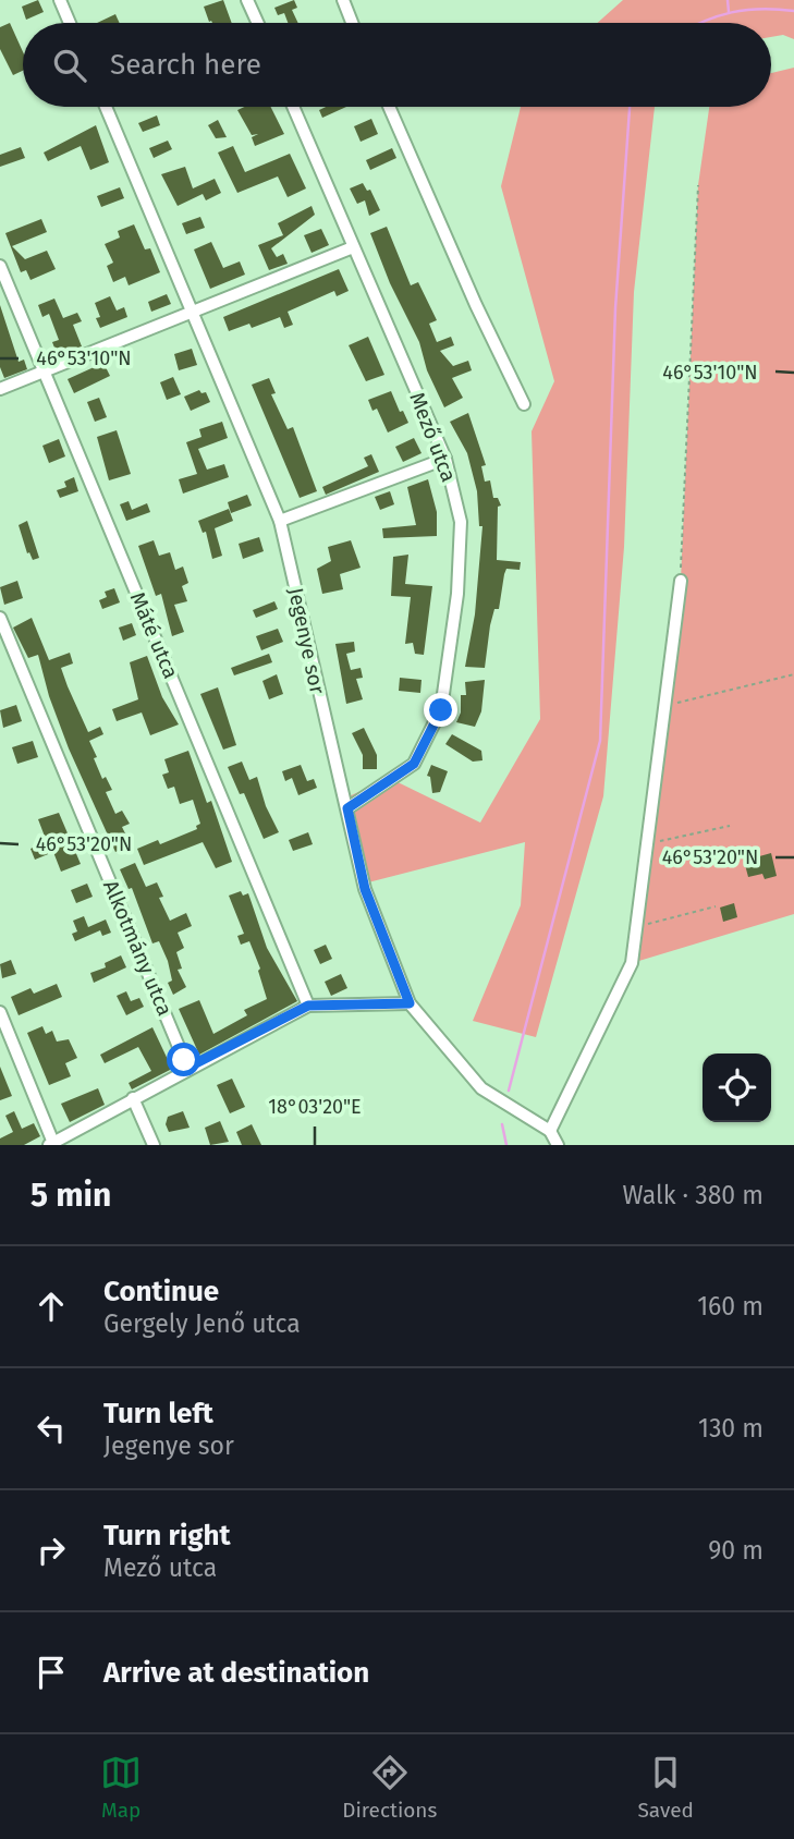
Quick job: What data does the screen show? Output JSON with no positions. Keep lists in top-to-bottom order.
{
  "streets": {
    "street": [
      "Mező utca",
      "Máté utca",
      "Jegenye sor",
      "Alkotmány utca"
    ]
  },
  "crossings": [
    ["Mező utca", "Jegenye sor"]
  ],
  "page": {
    "search": "Search here",
    "heading": ["5 min", "Walk · 380 m"],
    "list": [
      ["Continue", "Gergely Jenő utca", "160 m"],
      ["Turn left", "Jegenye sor", "130 m"],
      ["Turn right", "Mező utca", "90 m"],
      "Arrive at destination"
    ],
    "nav": ["Map", "Directions", "Saved"]
  },
  "coordinates": ["46°53'10\"N", "46°53'20\"N", "18°03'20\"E"]
}
